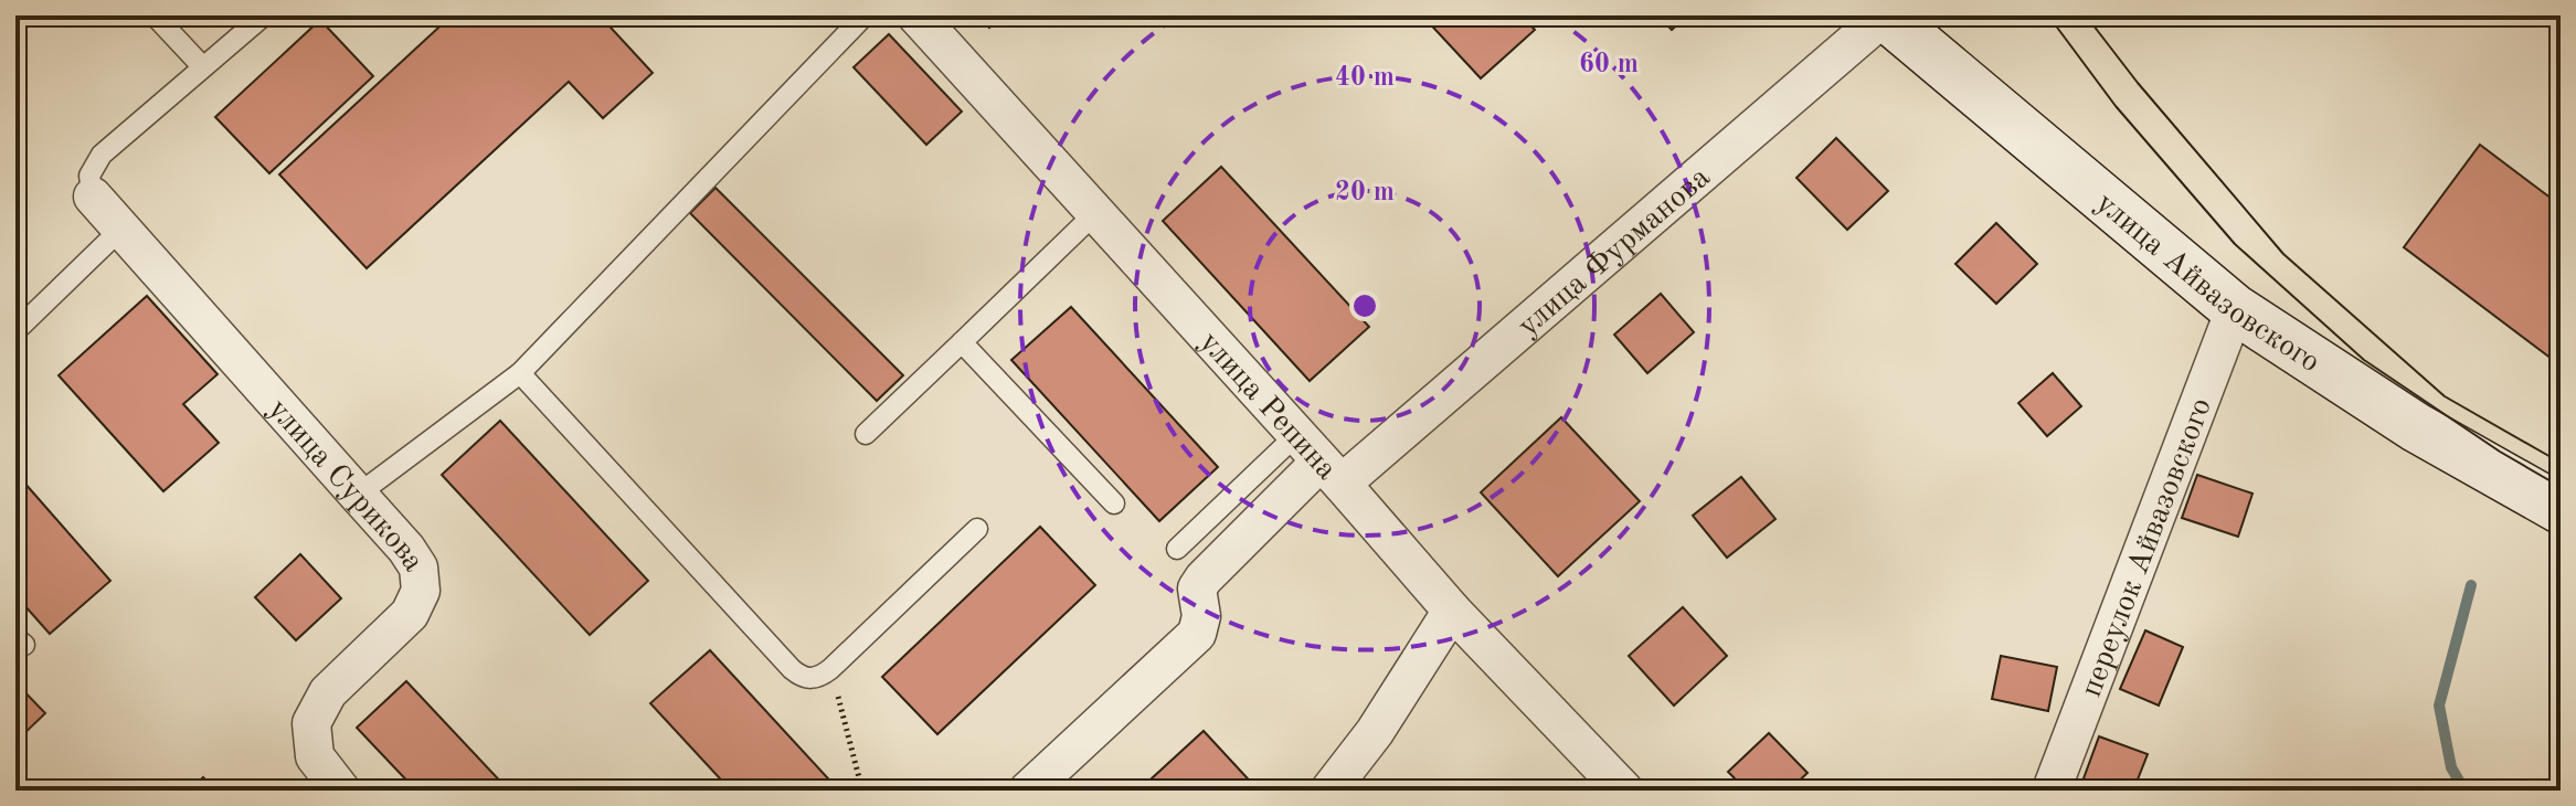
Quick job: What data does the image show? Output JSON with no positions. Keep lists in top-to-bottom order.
{
  "streets": {
    "street": [
      "улица Фурманова",
      "улица Айвазовского",
      "улица Репина",
      "улица Сурикова",
      "переулок Айвазовского"
    ]
  },
  "crossings": [
    ["улица Фурманова", "улица Айвазовского"],
    ["улица Фурманова", "улица Репина"],
    ["улица Айвазовского", "переулок Айвазовского"]
  ],
  "rings": ["60 m", "40 m", "20 m"]
}
